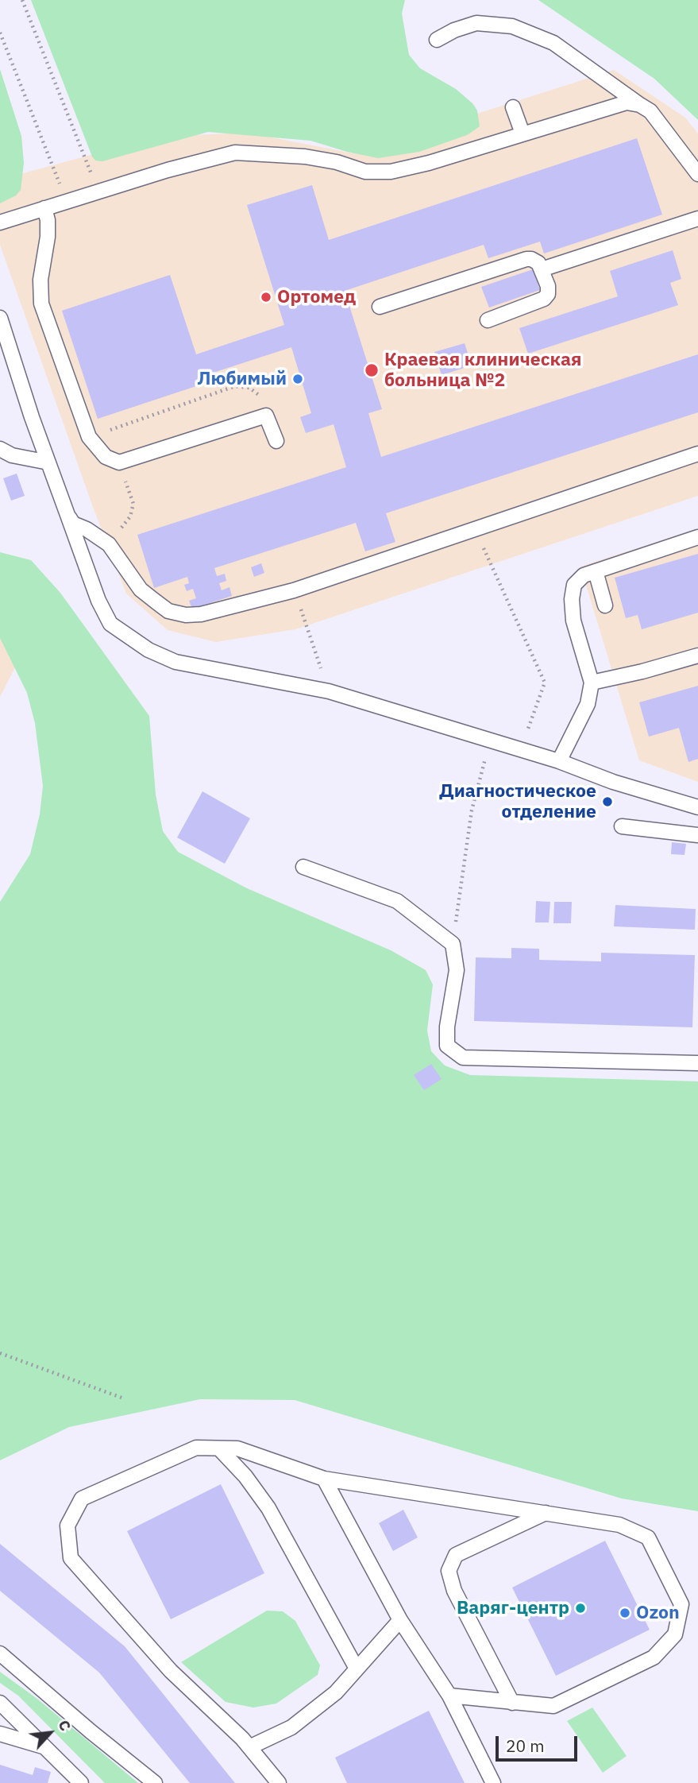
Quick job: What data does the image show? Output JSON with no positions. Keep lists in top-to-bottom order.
{
  "places": [
    "Ортомед",
    "Краевая клиническая больница №2",
    "Любимый",
    "Диагностическое отделение",
    "Варяг-центр",
    "Ozon"
  ],
  "scale_bar": "20 m",
  "north": "top right"
}
